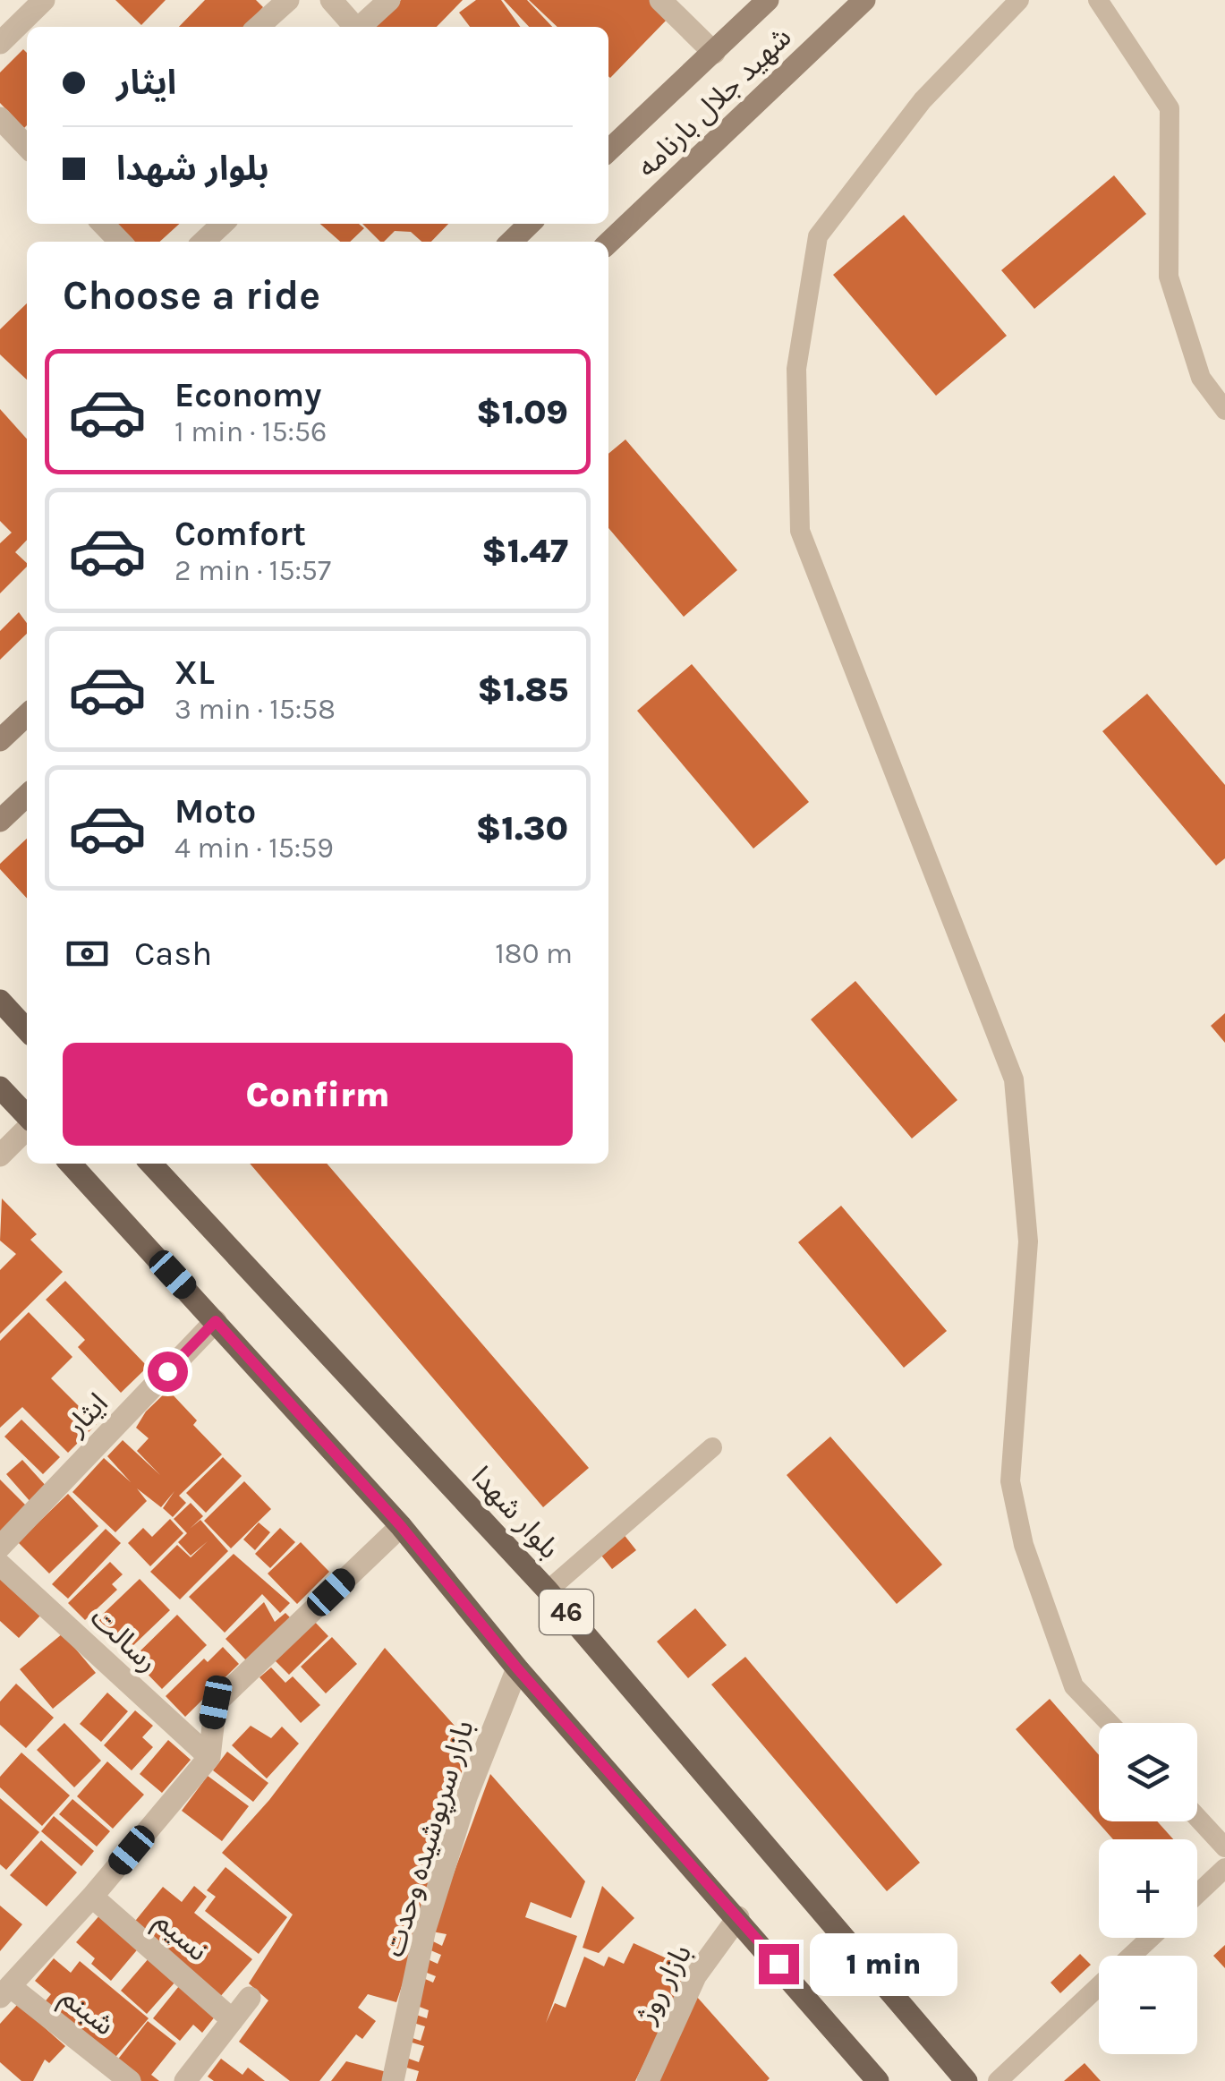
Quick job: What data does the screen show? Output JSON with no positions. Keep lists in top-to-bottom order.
{
  "streets": {
    "main road": ["بلوار شهدا", "46"],
    "street": [
      "شهید جلال بارنامه",
      "ایثار",
      "رسالت",
      "بازار سرپوشیده وحدت",
      "نسیم",
      "بازار روژ",
      "شبنم"
    ]
  },
  "crossings": [
    ["ایثار", "46"],
    ["46", "بازار سرپوشیده وحدت"],
    ["46", "بازار روژ"]
  ],
  "page": {
    "banner": ["ایثار", "بلوار شهدا"],
    "heading": "Choose a ride",
    "list": [
      {
        "name": "Economy",
        "note": "1 min · 15:56",
        "value": "$1.09"
      },
      {
        "name": "Comfort",
        "note": "2 min · 15:57",
        "value": "$1.47"
      },
      {
        "name": "XL",
        "note": "3 min · 15:58",
        "value": "$1.85"
      },
      {
        "name": "Moto",
        "note": "4 min · 15:59",
        "value": "$1.30"
      }
    ],
    "pay": ["Cash", "180 m"],
    "buttons": "Confirm",
    "map_buttons": ["+", "−"],
    "bubble": "1 min"
  }
}
